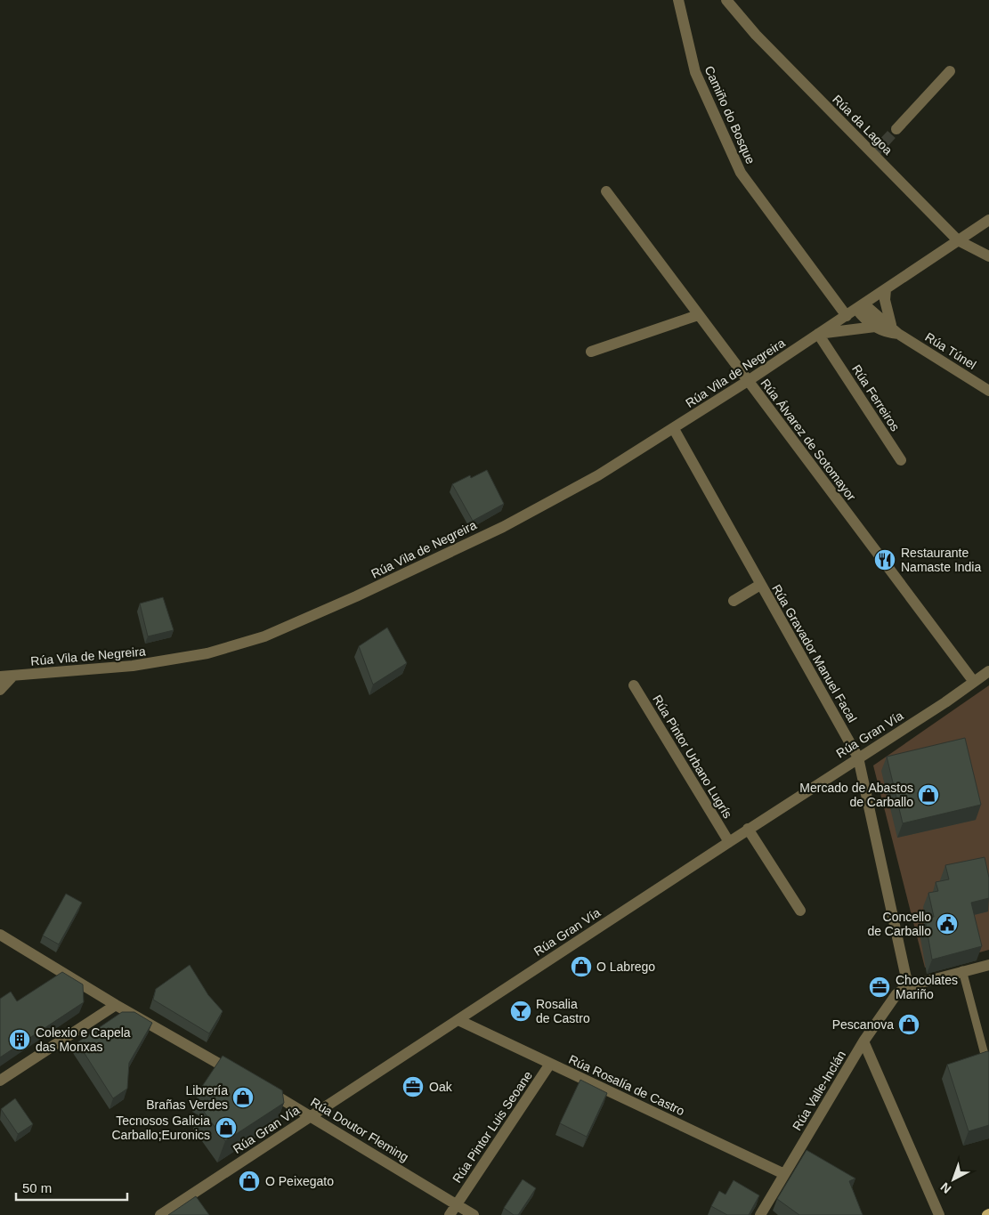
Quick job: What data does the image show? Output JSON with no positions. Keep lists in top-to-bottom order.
{
  "streets": {
    "street": [
      "Camiño do Bosque",
      "Rúa da Lagoa",
      "Rúa Túnel",
      "Rúa Vila de Negreira",
      "Rúa Ferreiros",
      "Rúa Álvarez de Sotomayor",
      "Rúa Gravador Manuel Facal",
      "Rúa Gran Vía",
      "Rúa Pintor Urbano Lugrís",
      "Rúa Rosalía de Castro",
      "Rúa Valle-Inclán",
      "Rúa Pintor Luis Seoane",
      "Rúa Doutor Fleming"
    ]
  },
  "crossings": [
    ["Camiño do Bosque", "Rúa Vila de Negreira"],
    ["Rúa da Lagoa", "Rúa Vila de Negreira"],
    ["Rúa Túnel", "Rúa Vila de Negreira"],
    ["Rúa Vila de Negreira", "Rúa Ferreiros"],
    ["Rúa Vila de Negreira", "Rúa Álvarez de Sotomayor"],
    ["Rúa Vila de Negreira", "Rúa Gravador Manuel Facal"],
    ["Rúa Álvarez de Sotomayor", "Rúa Gran Vía"],
    ["Rúa Gravador Manuel Facal", "Rúa Gran Vía"],
    ["Rúa Gravador Manuel Facal", "Rúa Valle-Inclán"],
    ["Rúa Gran Vía", "Rúa Pintor Urbano Lugrís"],
    ["Rúa Gran Vía", "Rúa Rosalía de Castro"],
    ["Rúa Gran Vía", "Rúa Doutor Fleming"],
    ["Rúa Rosalía de Castro", "Rúa Valle-Inclán"],
    ["Rúa Rosalía de Castro", "Rúa Pintor Luis Seoane"],
    ["Rúa Pintor Luis Seoane", "Rúa Doutor Fleming"]
  ],
  "places": {
    "restaurant": ["Restaurante Namaste India"],
    "shop": [
      "Mercado de Abastos de Carballo",
      "O Labrego",
      "Pescanova",
      "Librería Brañas Verdes",
      "Tecnosos Galicia Carballo;Euronics",
      "O Peixegato"
    ],
    "public building": ["Concello de Carballo"],
    "office": ["Chocolates Mariño", "Oak"],
    "bar": ["Rosalia de Castro"],
    "building": ["Colexio e Capela das Monxas"]
  },
  "scale_bar": "50 m",
  "north": "bottom left"
}
